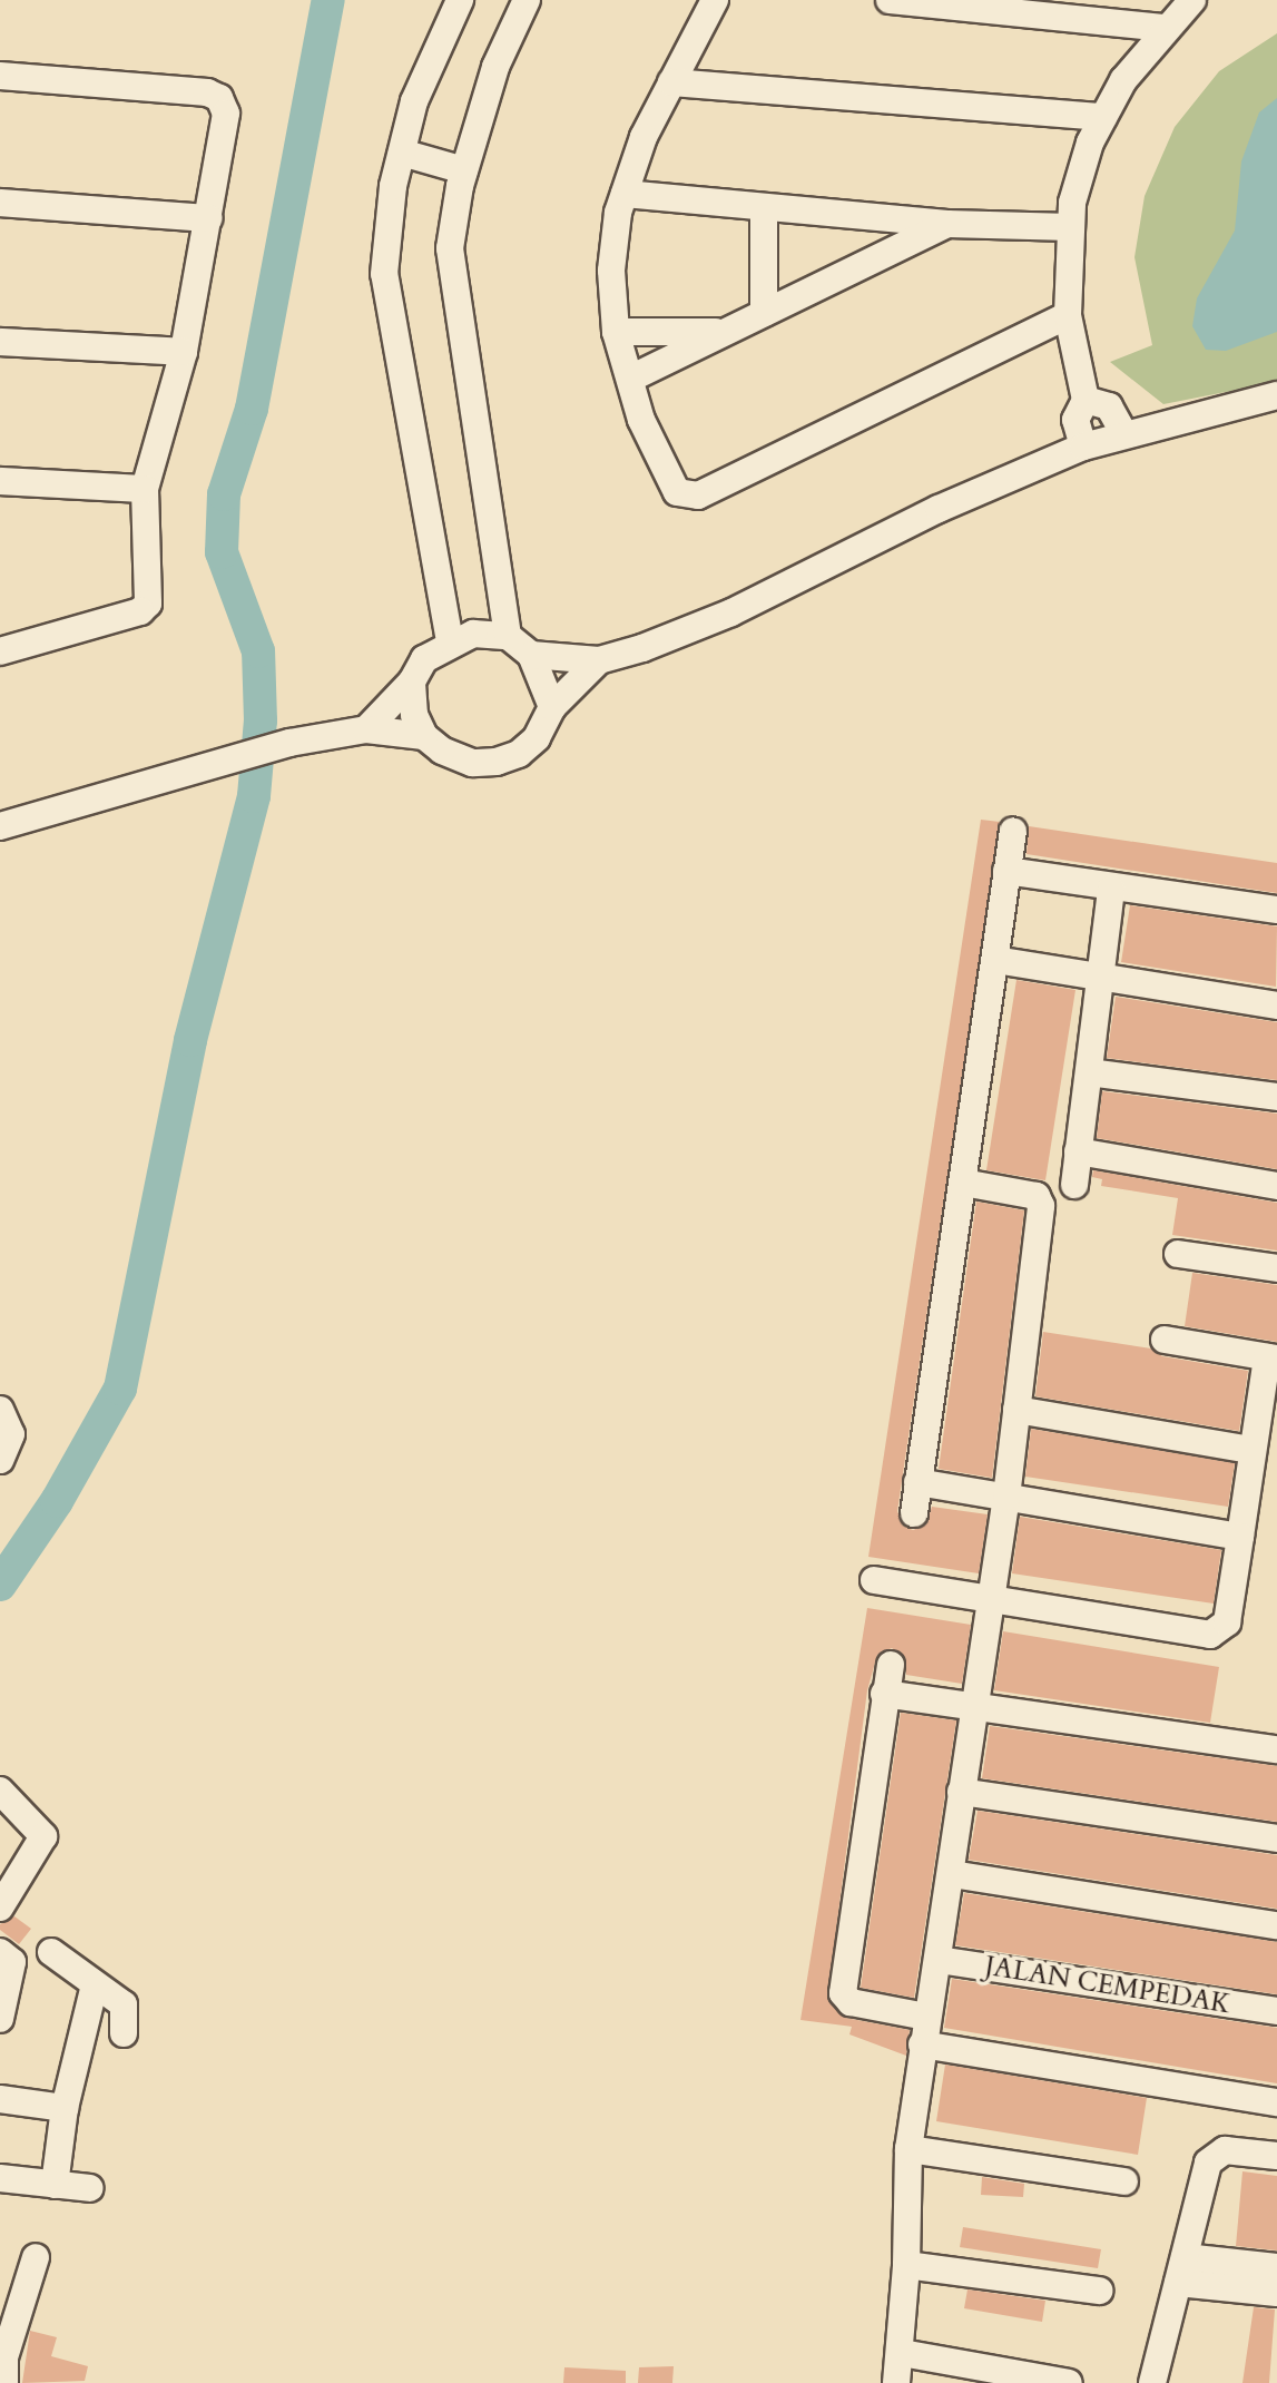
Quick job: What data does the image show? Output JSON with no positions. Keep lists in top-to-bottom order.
{
  "streets": {
    "street": ["JALAN CEMPEDAK"]
  }
}
